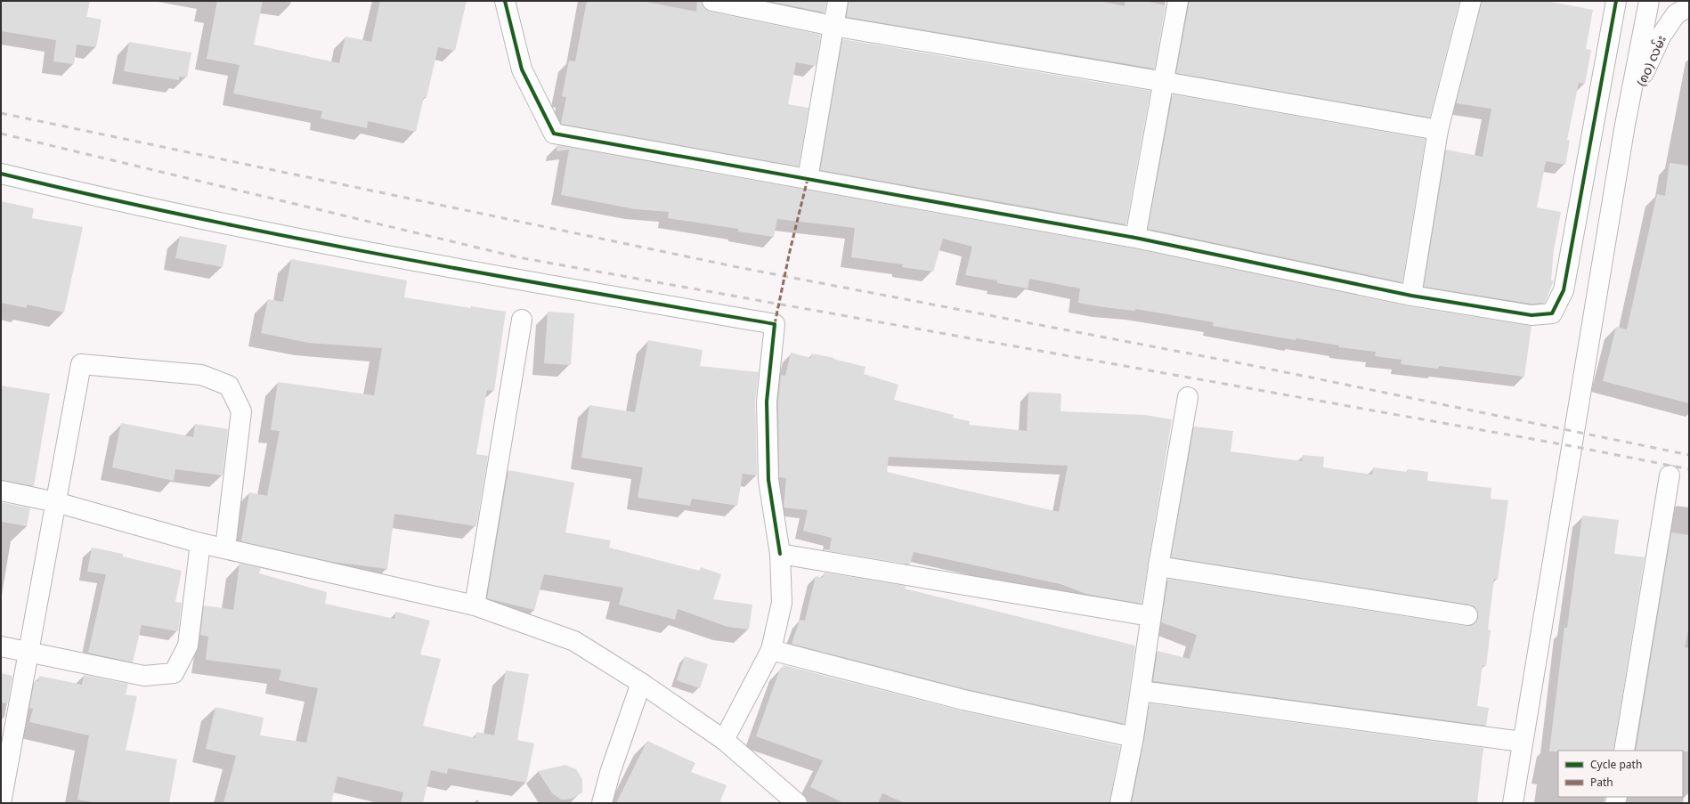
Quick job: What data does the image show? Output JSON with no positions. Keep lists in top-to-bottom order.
{
  "streets": {
    "street": ["(၈၀) လမ်း"]
  },
  "legend": ["Cycle path", "Path"]
}
